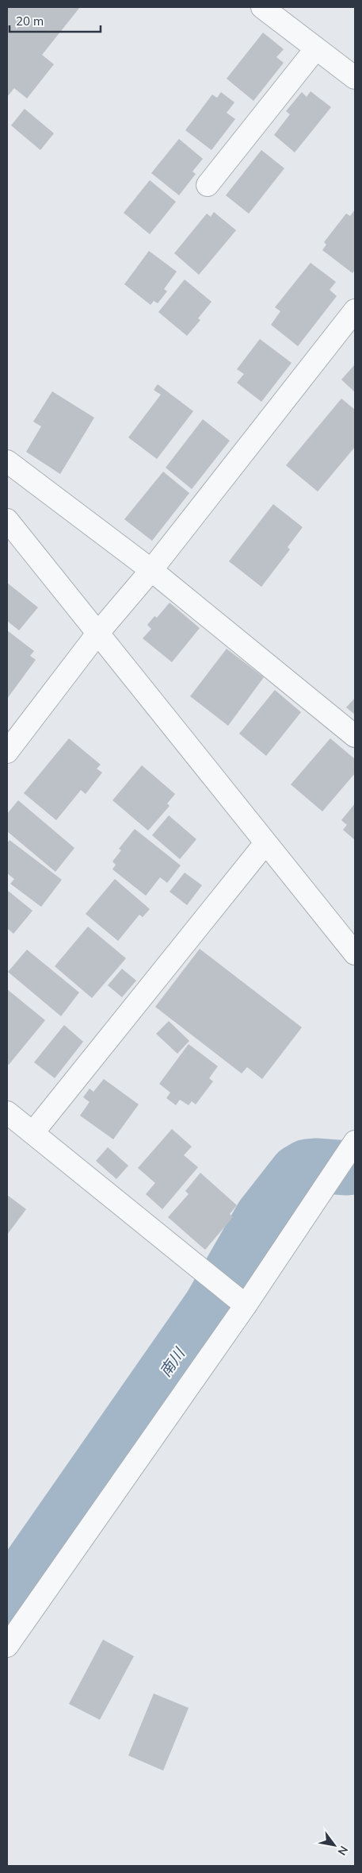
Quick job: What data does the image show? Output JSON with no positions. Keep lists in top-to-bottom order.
{
  "water": ["南川"],
  "scale_bar": "20 m",
  "north": "bottom right"
}
